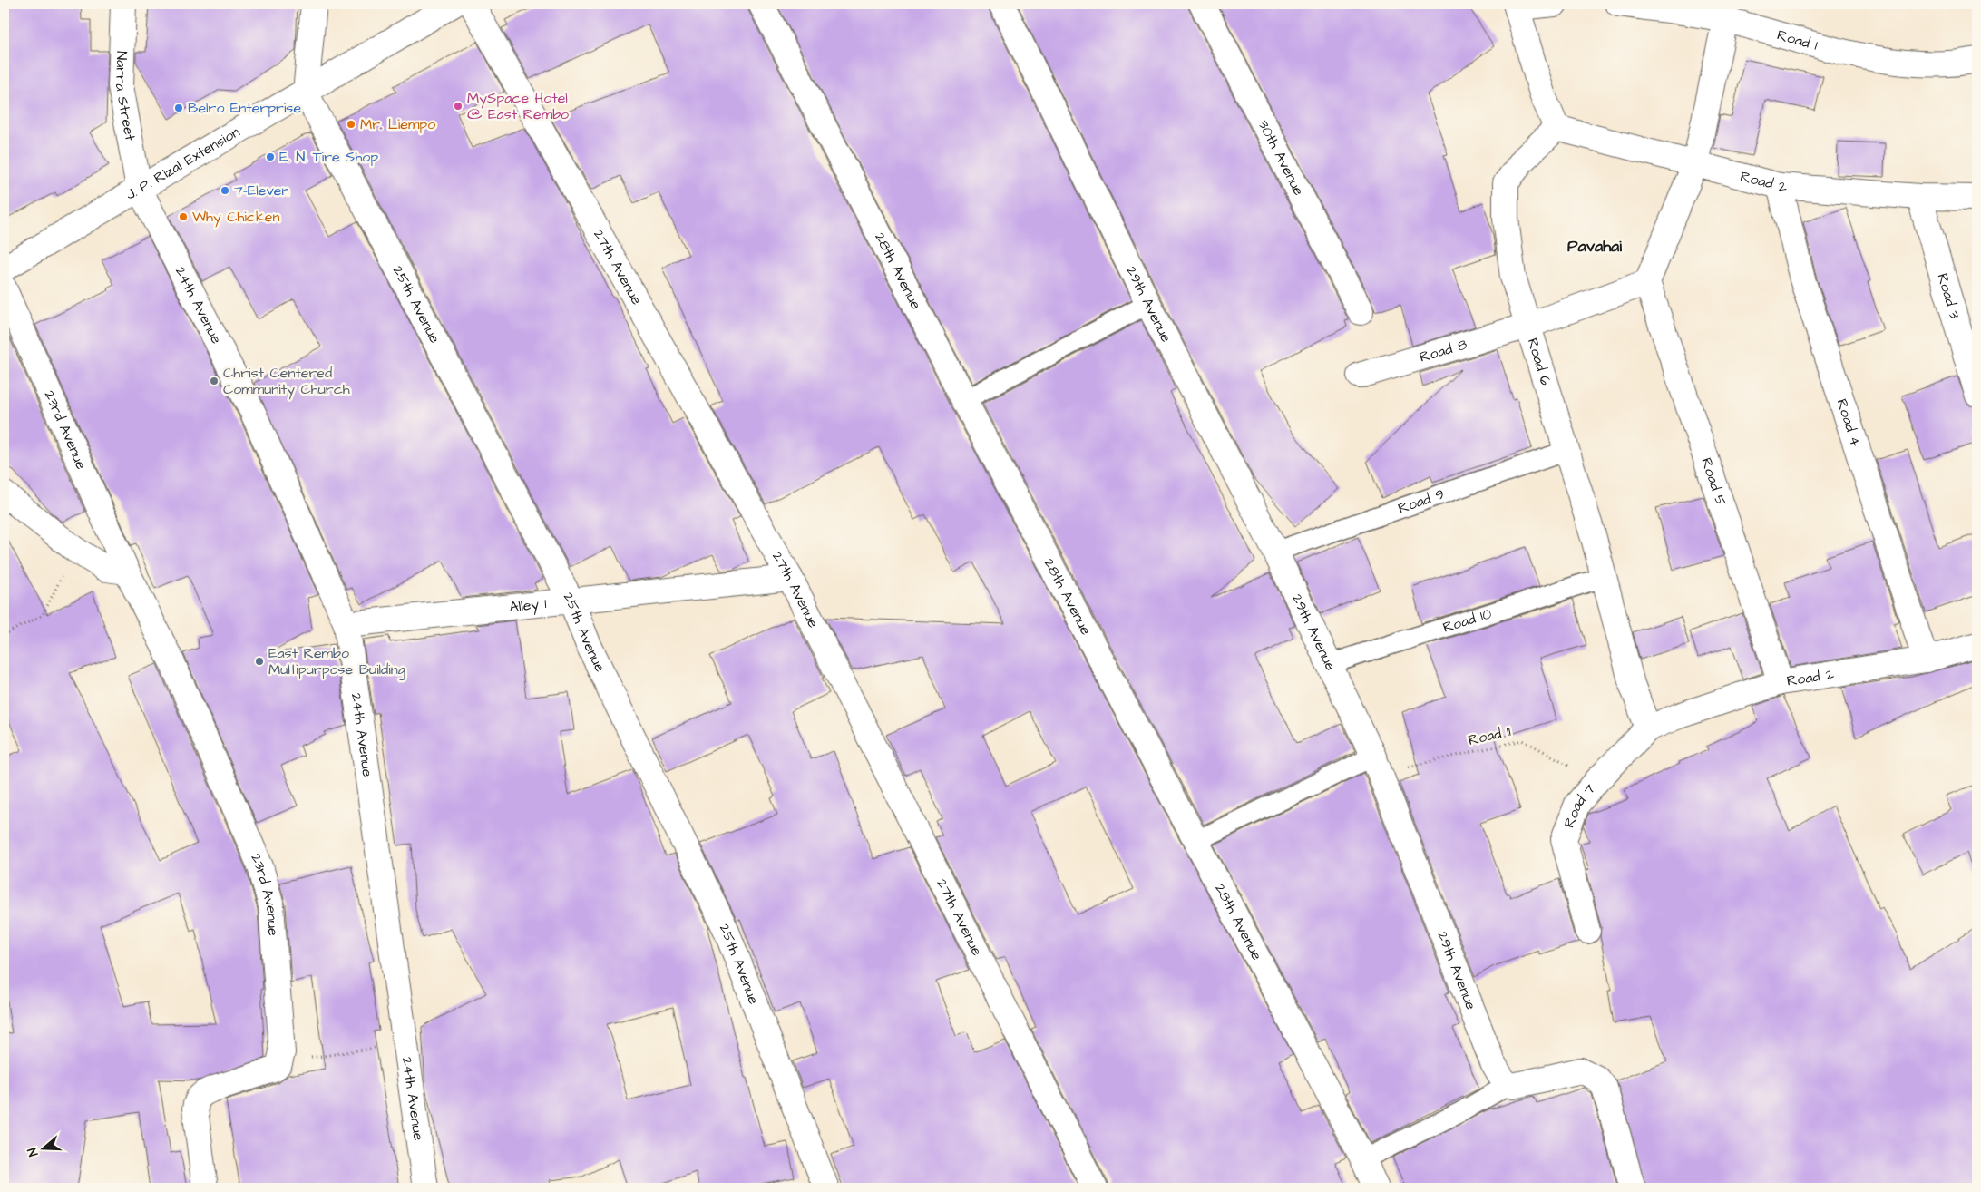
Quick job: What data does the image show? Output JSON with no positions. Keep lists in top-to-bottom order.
{
  "streets": {
    "street": [
      "Road 1",
      "Narra Street",
      "30th Avenue",
      "J. P. Rizal Extension",
      "Road 2",
      "27th Avenue",
      "28th Avenue",
      "Road 3",
      "29th Avenue",
      "24th Avenue",
      "25th Avenue",
      "Road 8",
      "Road 6",
      "Road 4",
      "23rd Avenue",
      "Road 5",
      "Alley 1",
      "Road 7"
    ],
    "lane": ["Road 9", "Road 10"],
    "path": ["Road 11"]
  },
  "crossings": [
    ["Narra Street", "J. P. Rizal Extension"],
    ["Narra Street", "24th Avenue"],
    ["J. P. Rizal Extension", "24th Avenue"],
    ["J. P. Rizal Extension", "25th Avenue"],
    ["Road 2", "Road 3"],
    ["Road 2", "Road 6"],
    ["Road 2", "Road 4"],
    ["Road 2", "Road 5"],
    ["Road 2", "Road 7"],
    ["27th Avenue", "Alley 1"],
    ["29th Avenue", "Road 9"],
    ["29th Avenue", "Road 10"],
    ["29th Avenue", "Road 11"],
    ["24th Avenue", "Alley 1"],
    ["25th Avenue", "Alley 1"],
    ["Road 8", "Road 6"],
    ["Road 6", "Road 9"],
    ["Road 6", "Road 10"],
    ["Road 6", "Road 7"],
    ["Road 11", "Road 7"]
  ],
  "districts": ["Pavahai"],
  "places": [
    "MySpace Hotel @ East Rembo",
    "Belro Enterprise",
    "Mr. Liempo",
    "E. N. Tire Shop",
    "7-Eleven",
    "Why Chicken",
    "Christ Centered Community Church",
    "East Rembo Multipurpose Building"
  ],
  "north": "left"
}
